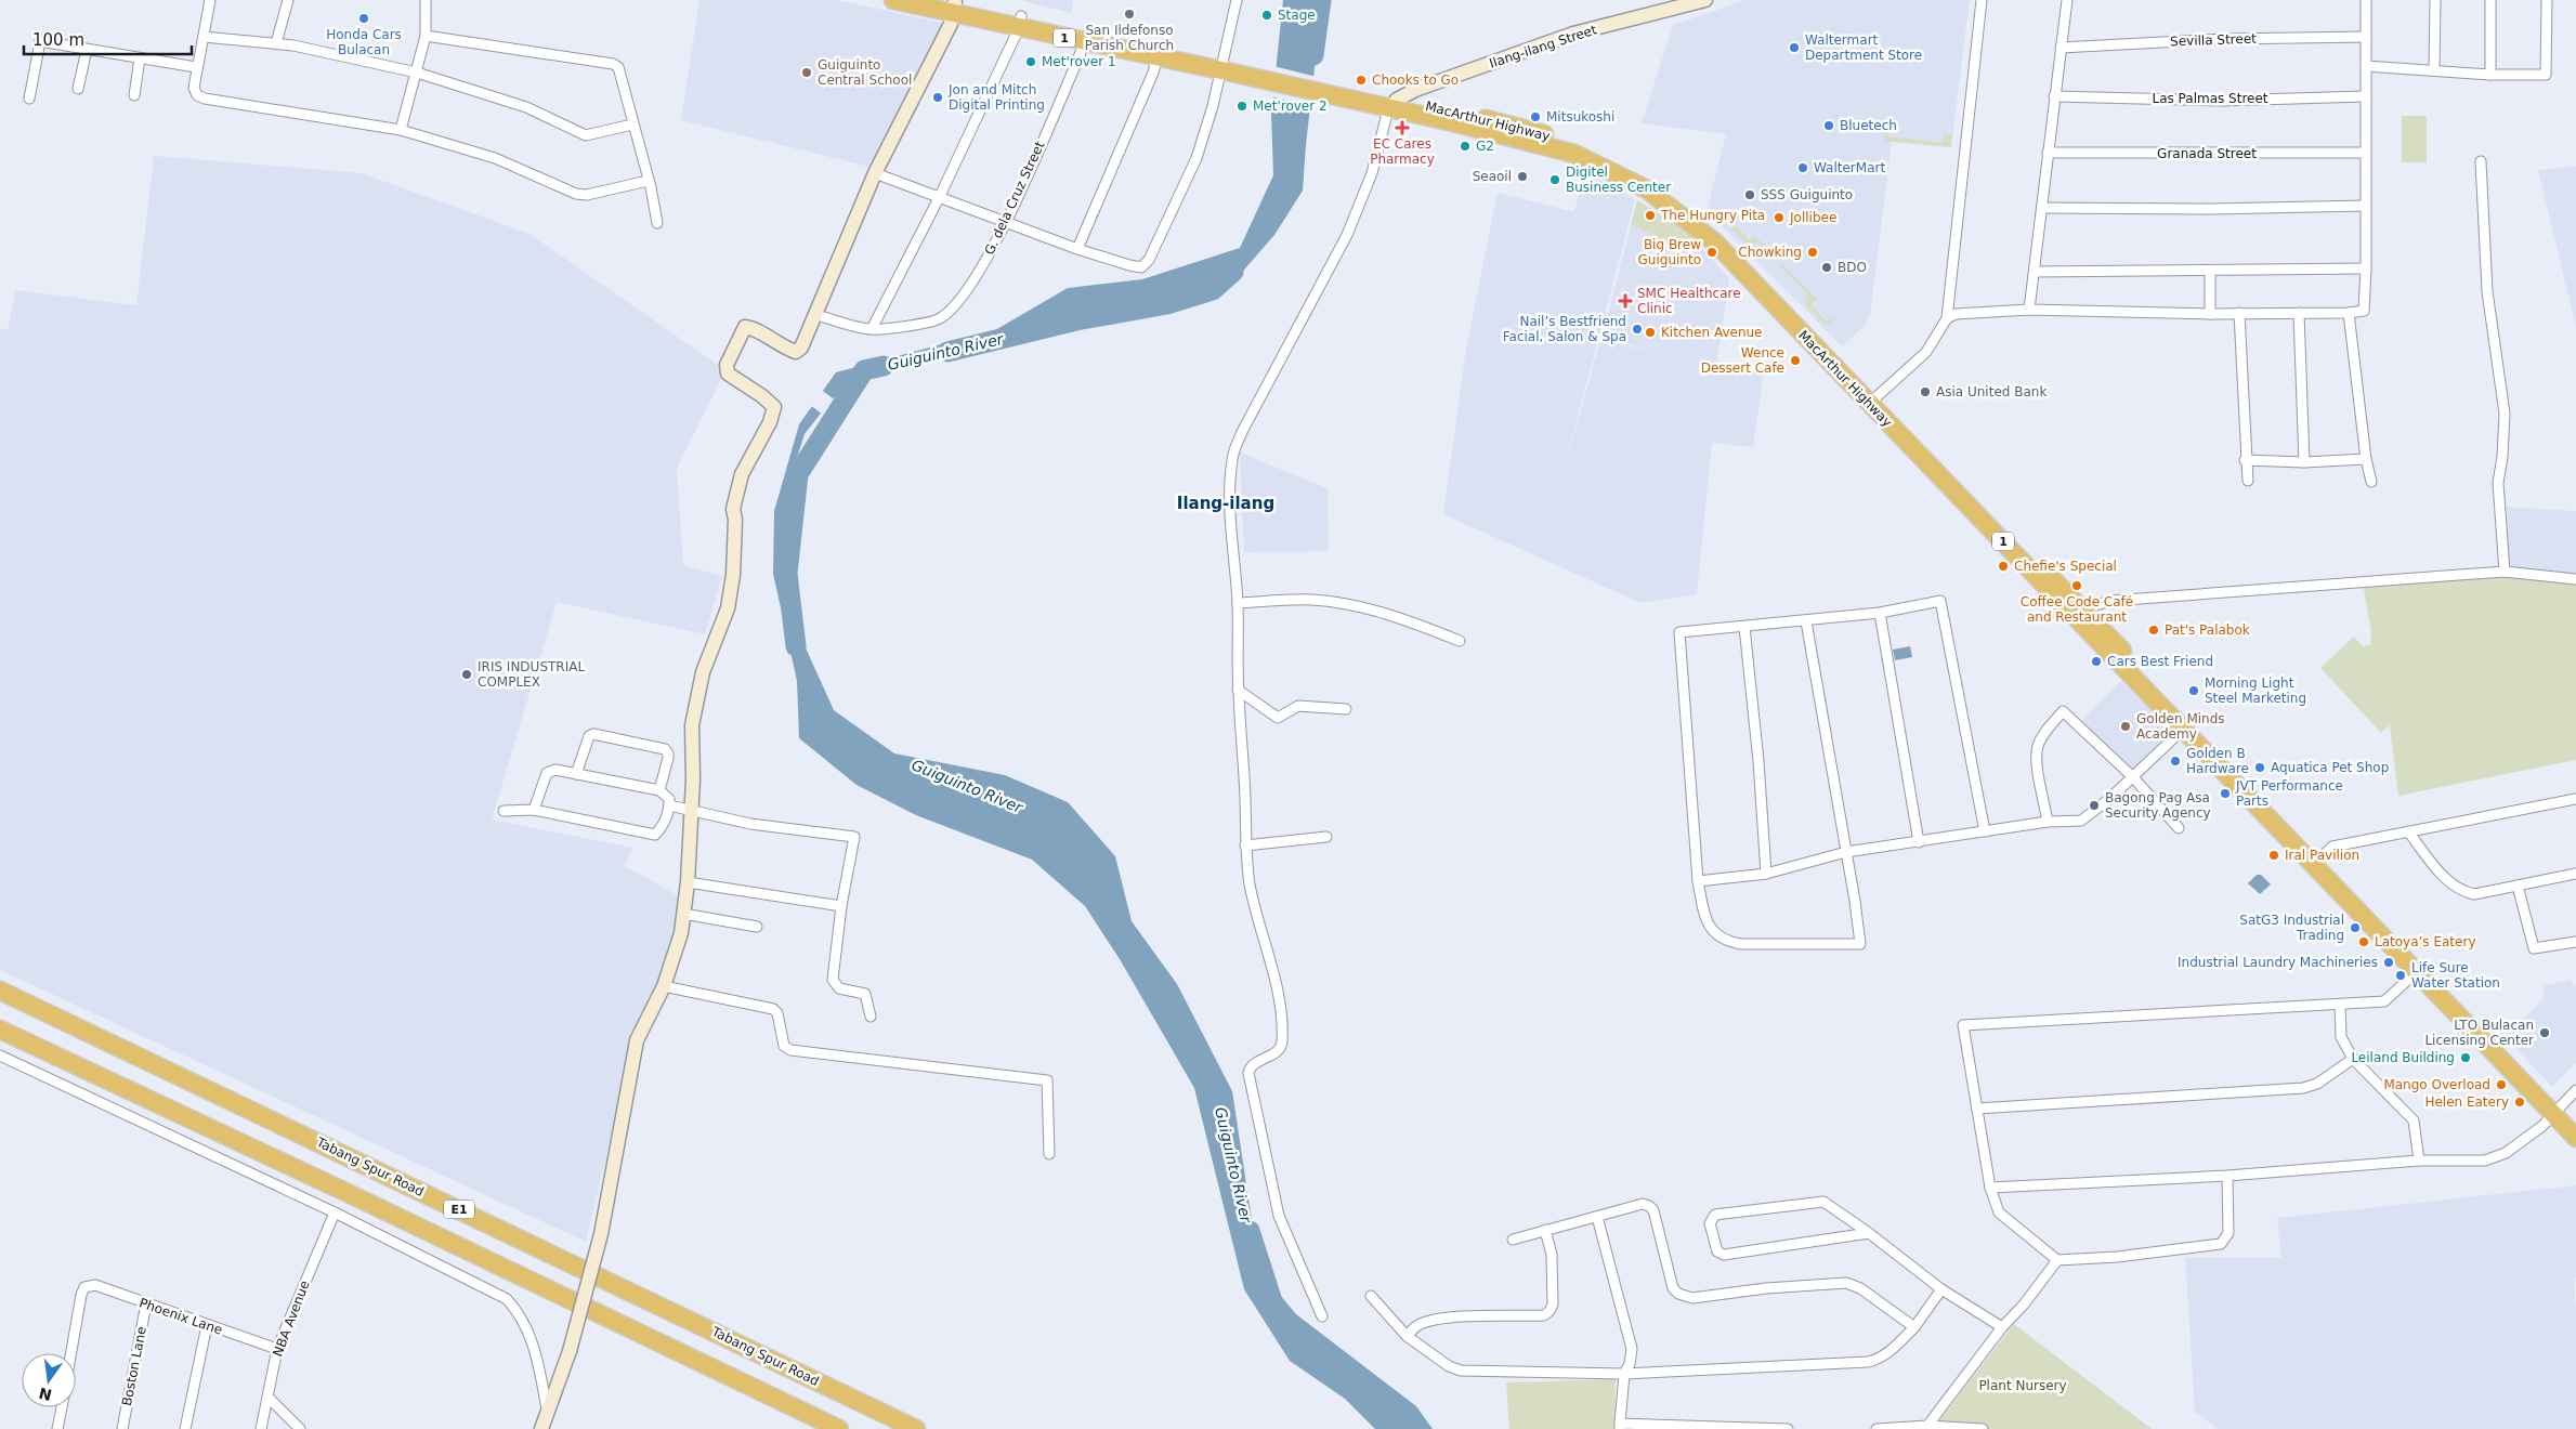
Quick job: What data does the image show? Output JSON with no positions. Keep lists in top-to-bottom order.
{
  "streets": {
    "highway": [
      "1",
      "MacArthur Highway",
      "Tabang Spur Road",
      "E1"
    ],
    "street": [
      "Sevilla Street",
      "Ilang-ilang Street",
      "Las Palmas Street",
      "Granada Street",
      "G. dela Cruz Street",
      "Phoenix Lane",
      "NBA Avenue",
      "Boston Lane"
    ]
  },
  "crossings": [
    ["Ilang-ilang Street", "MacArthur Highway"],
    ["MacArthur Highway", "G. dela Cruz Street"],
    ["Phoenix Lane", "NBA Avenue"],
    ["Phoenix Lane", "Boston Lane"]
  ],
  "districts": ["Ilang-ilang"],
  "water": ["Guiguinto River"],
  "parks": ["Plant Nursery"],
  "places": {
    "other": [
      "San Ildefonso Parish Church",
      "Stage",
      "Honda Cars Bulacan",
      "Waltermart Department Store",
      "Met'rover 1",
      "Guiguinto Central School",
      "Chooks to Go",
      "Jon and Mitch Digital Printing",
      "Met'rover 2",
      "Mitsukoshi",
      "Bluetech",
      "G2",
      "WalterMart",
      "Seaoil",
      "Digitel Business Center",
      "SSS Guiguinto",
      "The Hungry Pita",
      "Jollibee",
      "Big Brew Guiguinto",
      "Chowking",
      "BDO",
      "Nail’s Bestfriend Facial, Salon & Spa",
      "Kitchen Avenue",
      "Wence Dessert Cafe",
      "Asia United Bank",
      "Chefie's Special",
      "Coffee Code Café and Restaurant",
      "Pat's Palabok",
      "Cars Best Friend",
      "IRIS INDUSTRIAL COMPLEX",
      "Morning Light Steel Marketing",
      "Golden Minds Academy",
      "Golden B Hardware",
      "Aquatica Pet Shop",
      "JVT Performance Parts",
      "Bagong Pag Asa Security Agency",
      "Iral Pavilion",
      "SatG3 Industrial Trading",
      "Latoya’s Eatery",
      "Industrial Laundry Machineries",
      "Life Sure Water Station",
      "LTO Bulacan Licensing Center",
      "Leiland Building",
      "Mango Overload",
      "Helen Eatery"
    ],
    "health": ["EC Cares Pharmacy", "SMC Healthcare Clinic"]
  },
  "scale_bar": "100 m",
  "north": "bottom"
}
